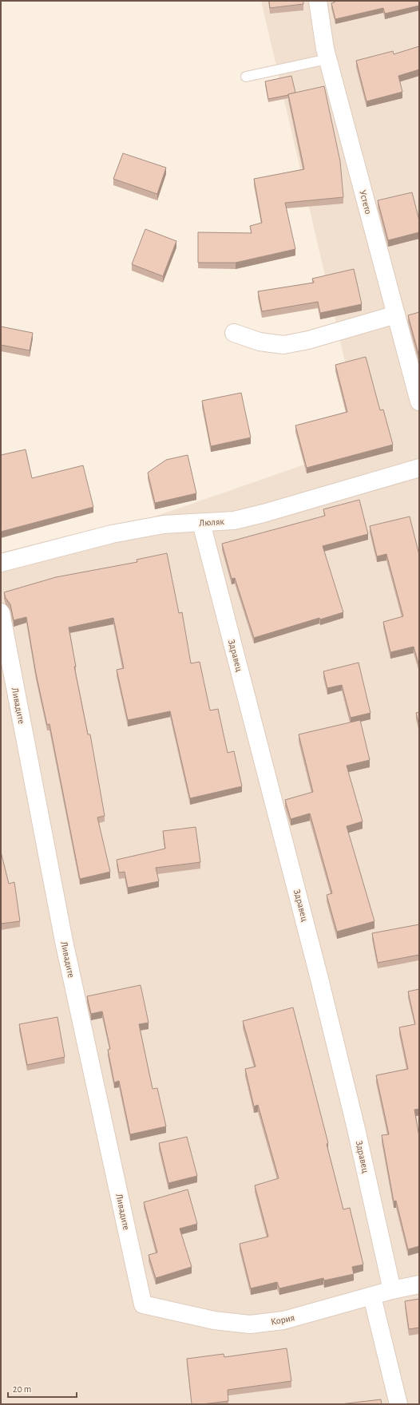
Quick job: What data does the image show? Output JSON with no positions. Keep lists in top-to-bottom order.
{
  "streets": {
    "street": [
      "Устето",
      "Люляк",
      "Здравец",
      "Ливадите",
      "Кория"
    ]
  },
  "crossings": [
    ["Люляк", "Здравец"],
    ["Здравец", "Кория"],
    ["Ливадите", "Кория"]
  ],
  "scale_bar": "20 m"
}
